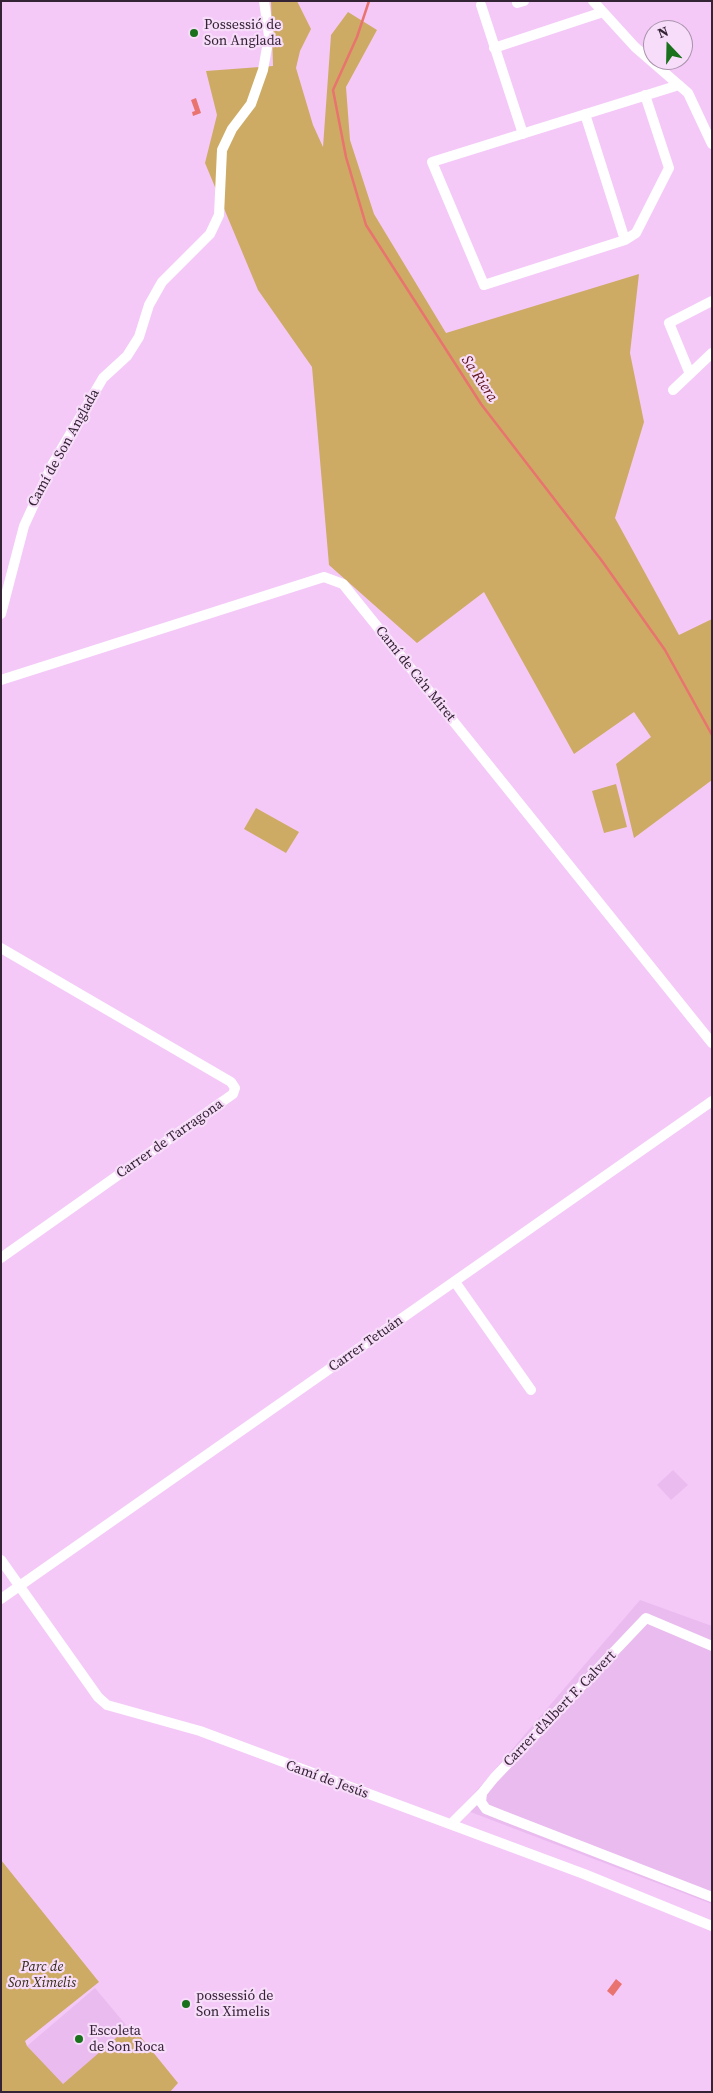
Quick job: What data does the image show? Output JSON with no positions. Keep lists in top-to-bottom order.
{
  "streets": {
    "street": [
      "Camí de Son Anglada",
      "Camí de Ca'n Miret",
      "Carrer de Tarragona",
      "Carrer Tetuán",
      "Carrer d'Albert F. Calvert",
      "Camí de Jesús"
    ]
  },
  "crossings": [
    ["Carrer Tetuán", "Camí de Jesús"],
    ["Carrer d'Albert F. Calvert", "Camí de Jesús"]
  ],
  "water": ["Sa Riera"],
  "parks": ["Parc de Son Ximelis"],
  "places": ["Possessió de Son Anglada", "possessió de Son Ximelis", "Escoleta de Son Roca"],
  "north": "top"
}
